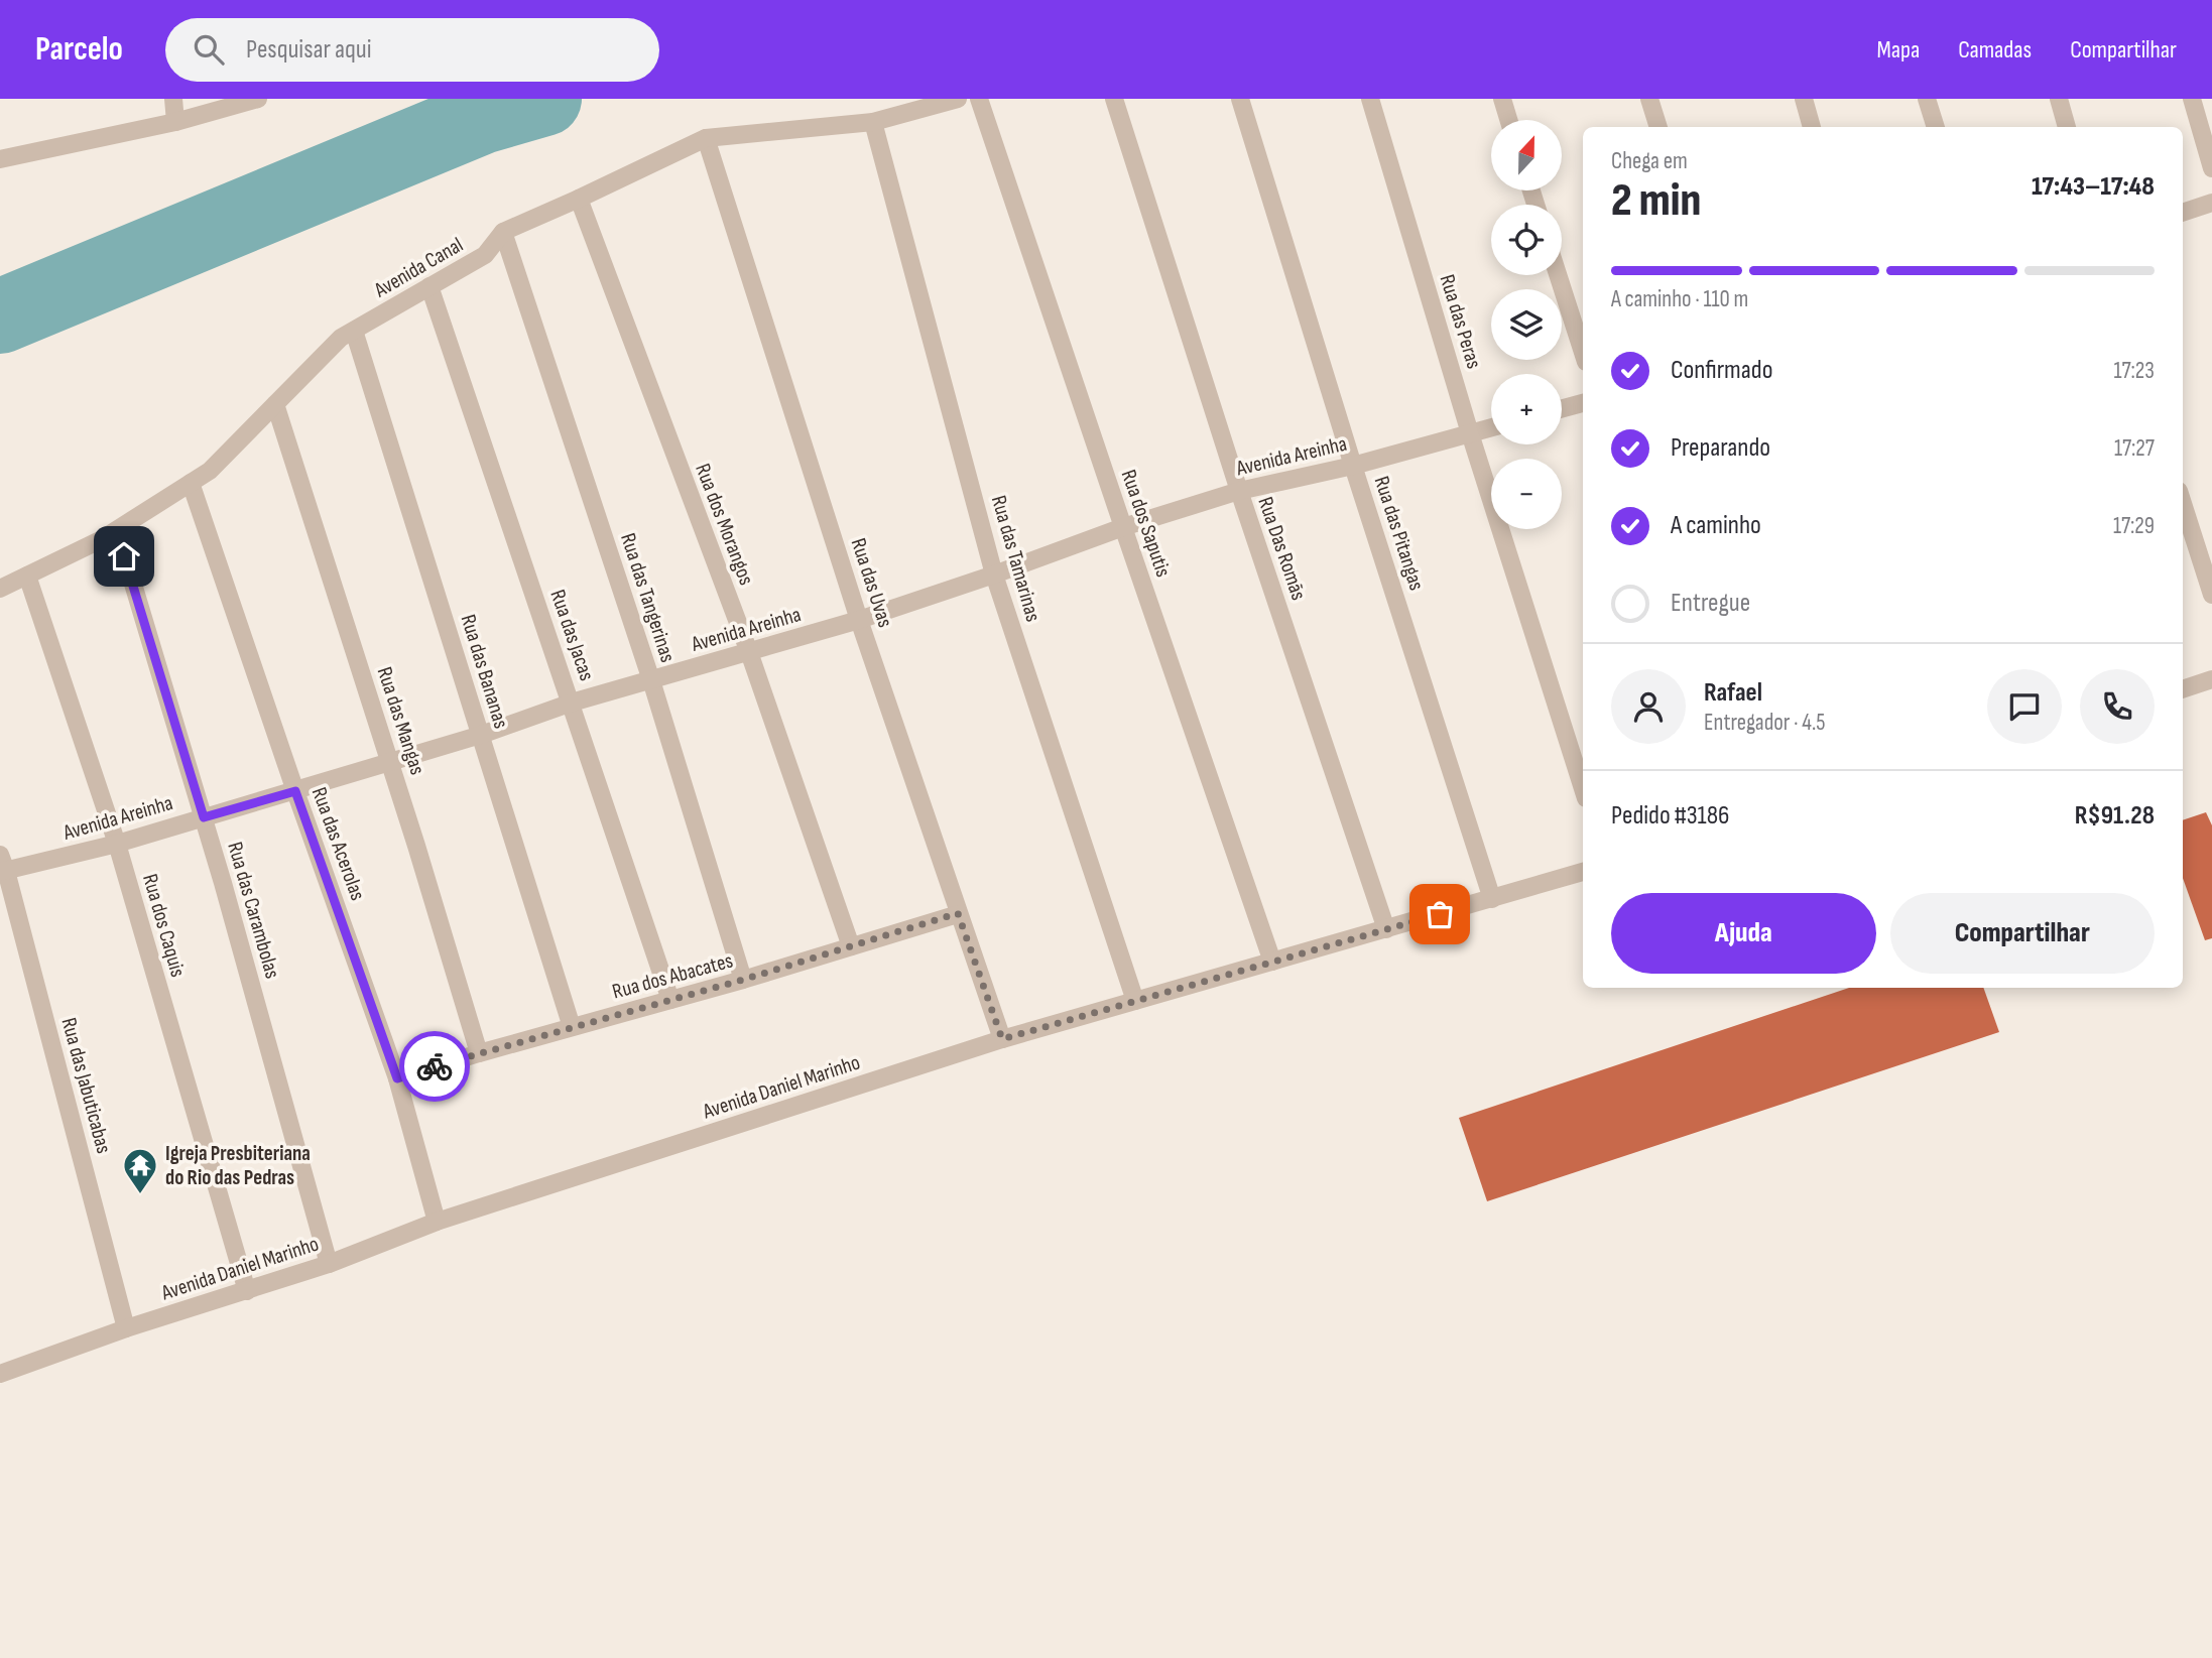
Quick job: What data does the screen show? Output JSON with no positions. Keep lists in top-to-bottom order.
{
  "streets": {
    "street": [
      "Avenida Canal",
      "Rua das Peras",
      "Avenida Areinha",
      "Rua dos Saputis",
      "Rua dos Morangos",
      "Rua das Pitangas",
      "Rua Das Romãs",
      "Rua das Tamarinas",
      "Rua das Uvas",
      "Rua das Tangerinas",
      "Rua das Jacas",
      "Rua das Bananas",
      "Rua das Mangas",
      "Rua das Acerolas",
      "Rua das Carambolas",
      "Rua dos Caquis",
      "Rua dos Abacates",
      "Rua das Jabuticabas",
      "Avenida Daniel Marinho"
    ]
  },
  "crossings": [
    ["Avenida Canal", "Rua dos Morangos"],
    ["Avenida Canal", "Rua das Tamarinas"],
    ["Avenida Canal", "Rua das Uvas"],
    ["Avenida Canal", "Rua das Tangerinas"],
    ["Avenida Canal", "Rua das Jacas"],
    ["Avenida Canal", "Rua das Bananas"],
    ["Avenida Canal", "Rua das Mangas"],
    ["Avenida Canal", "Rua das Acerolas"],
    ["Avenida Canal", "Rua das Carambolas"],
    ["Avenida Canal", "Rua dos Caquis"],
    ["Rua das Peras", "Avenida Areinha"],
    ["Avenida Areinha", "Rua dos Saputis"],
    ["Avenida Areinha", "Rua dos Morangos"],
    ["Avenida Areinha", "Rua das Pitangas"],
    ["Avenida Areinha", "Rua Das Romãs"],
    ["Avenida Areinha", "Rua das Tamarinas"],
    ["Avenida Areinha", "Rua das Uvas"],
    ["Avenida Areinha", "Rua das Tangerinas"],
    ["Avenida Areinha", "Rua das Jacas"],
    ["Avenida Areinha", "Rua das Bananas"],
    ["Avenida Areinha", "Rua das Mangas"],
    ["Avenida Areinha", "Rua das Acerolas"],
    ["Avenida Areinha", "Rua das Carambolas"],
    ["Avenida Areinha", "Rua dos Caquis"],
    ["Avenida Areinha", "Rua das Jabuticabas"],
    ["Rua dos Saputis", "Avenida Daniel Marinho"],
    ["Rua dos Morangos", "Rua dos Abacates"],
    ["Rua das Pitangas", "Avenida Daniel Marinho"],
    ["Rua Das Romãs", "Avenida Daniel Marinho"],
    ["Rua das Tamarinas", "Avenida Daniel Marinho"],
    ["Rua das Uvas", "Rua dos Abacates"],
    ["Rua das Uvas", "Avenida Daniel Marinho"],
    ["Rua das Tangerinas", "Rua dos Abacates"],
    ["Rua das Jacas", "Rua dos Abacates"],
    ["Rua das Bananas", "Rua dos Abacates"],
    ["Rua das Mangas", "Rua dos Abacates"],
    ["Rua das Acerolas", "Rua dos Abacates"],
    ["Rua das Acerolas", "Avenida Daniel Marinho"],
    ["Rua das Carambolas", "Avenida Daniel Marinho"],
    ["Rua dos Caquis", "Avenida Daniel Marinho"],
    ["Rua das Jabuticabas", "Avenida Daniel Marinho"]
  ],
  "places": {
    "temple": ["Igreja Presbiteriana do Rio das Pedras"]
  },
  "north": "top",
  "page": {
    "header": "Parcelo",
    "search": "Pesquisar aqui",
    "nav": ["Mapa", "Camadas", "Compartilhar"],
    "map_buttons": ["+", "−"],
    "heading": ["2 min", "Chega em", "17:43–17:48"],
    "panel": [
      "Rafael",
      "Entregador · 4.5",
      "Pedido #3186",
      "R$91.28"
    ],
    "bar": "A caminho · 110 m",
    "list": [
      ["Confirmado", "17:23"],
      ["Preparando", "17:27"],
      ["A caminho", "17:29"],
      "Entregue"
    ],
    "buttons": ["Ajuda", "Compartilhar"]
  }
}
